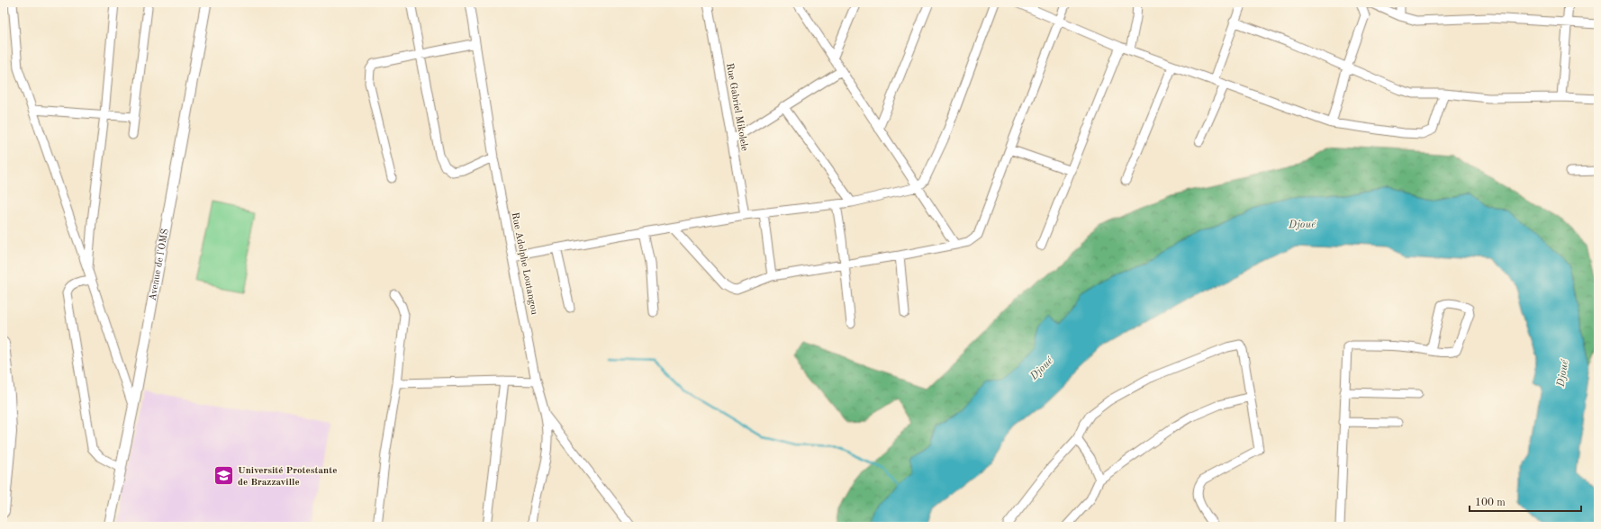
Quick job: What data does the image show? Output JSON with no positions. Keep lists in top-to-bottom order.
{
  "streets": {
    "street": ["Rue Gabriel Mikolele", "Rue Adolphe Loutangou", "Avenue de l'OMS"]
  },
  "water": ["Djoué"],
  "places": {
    "school or university": ["Université Protestante de Brazzaville"]
  },
  "scale_bar": "100 m"
}
